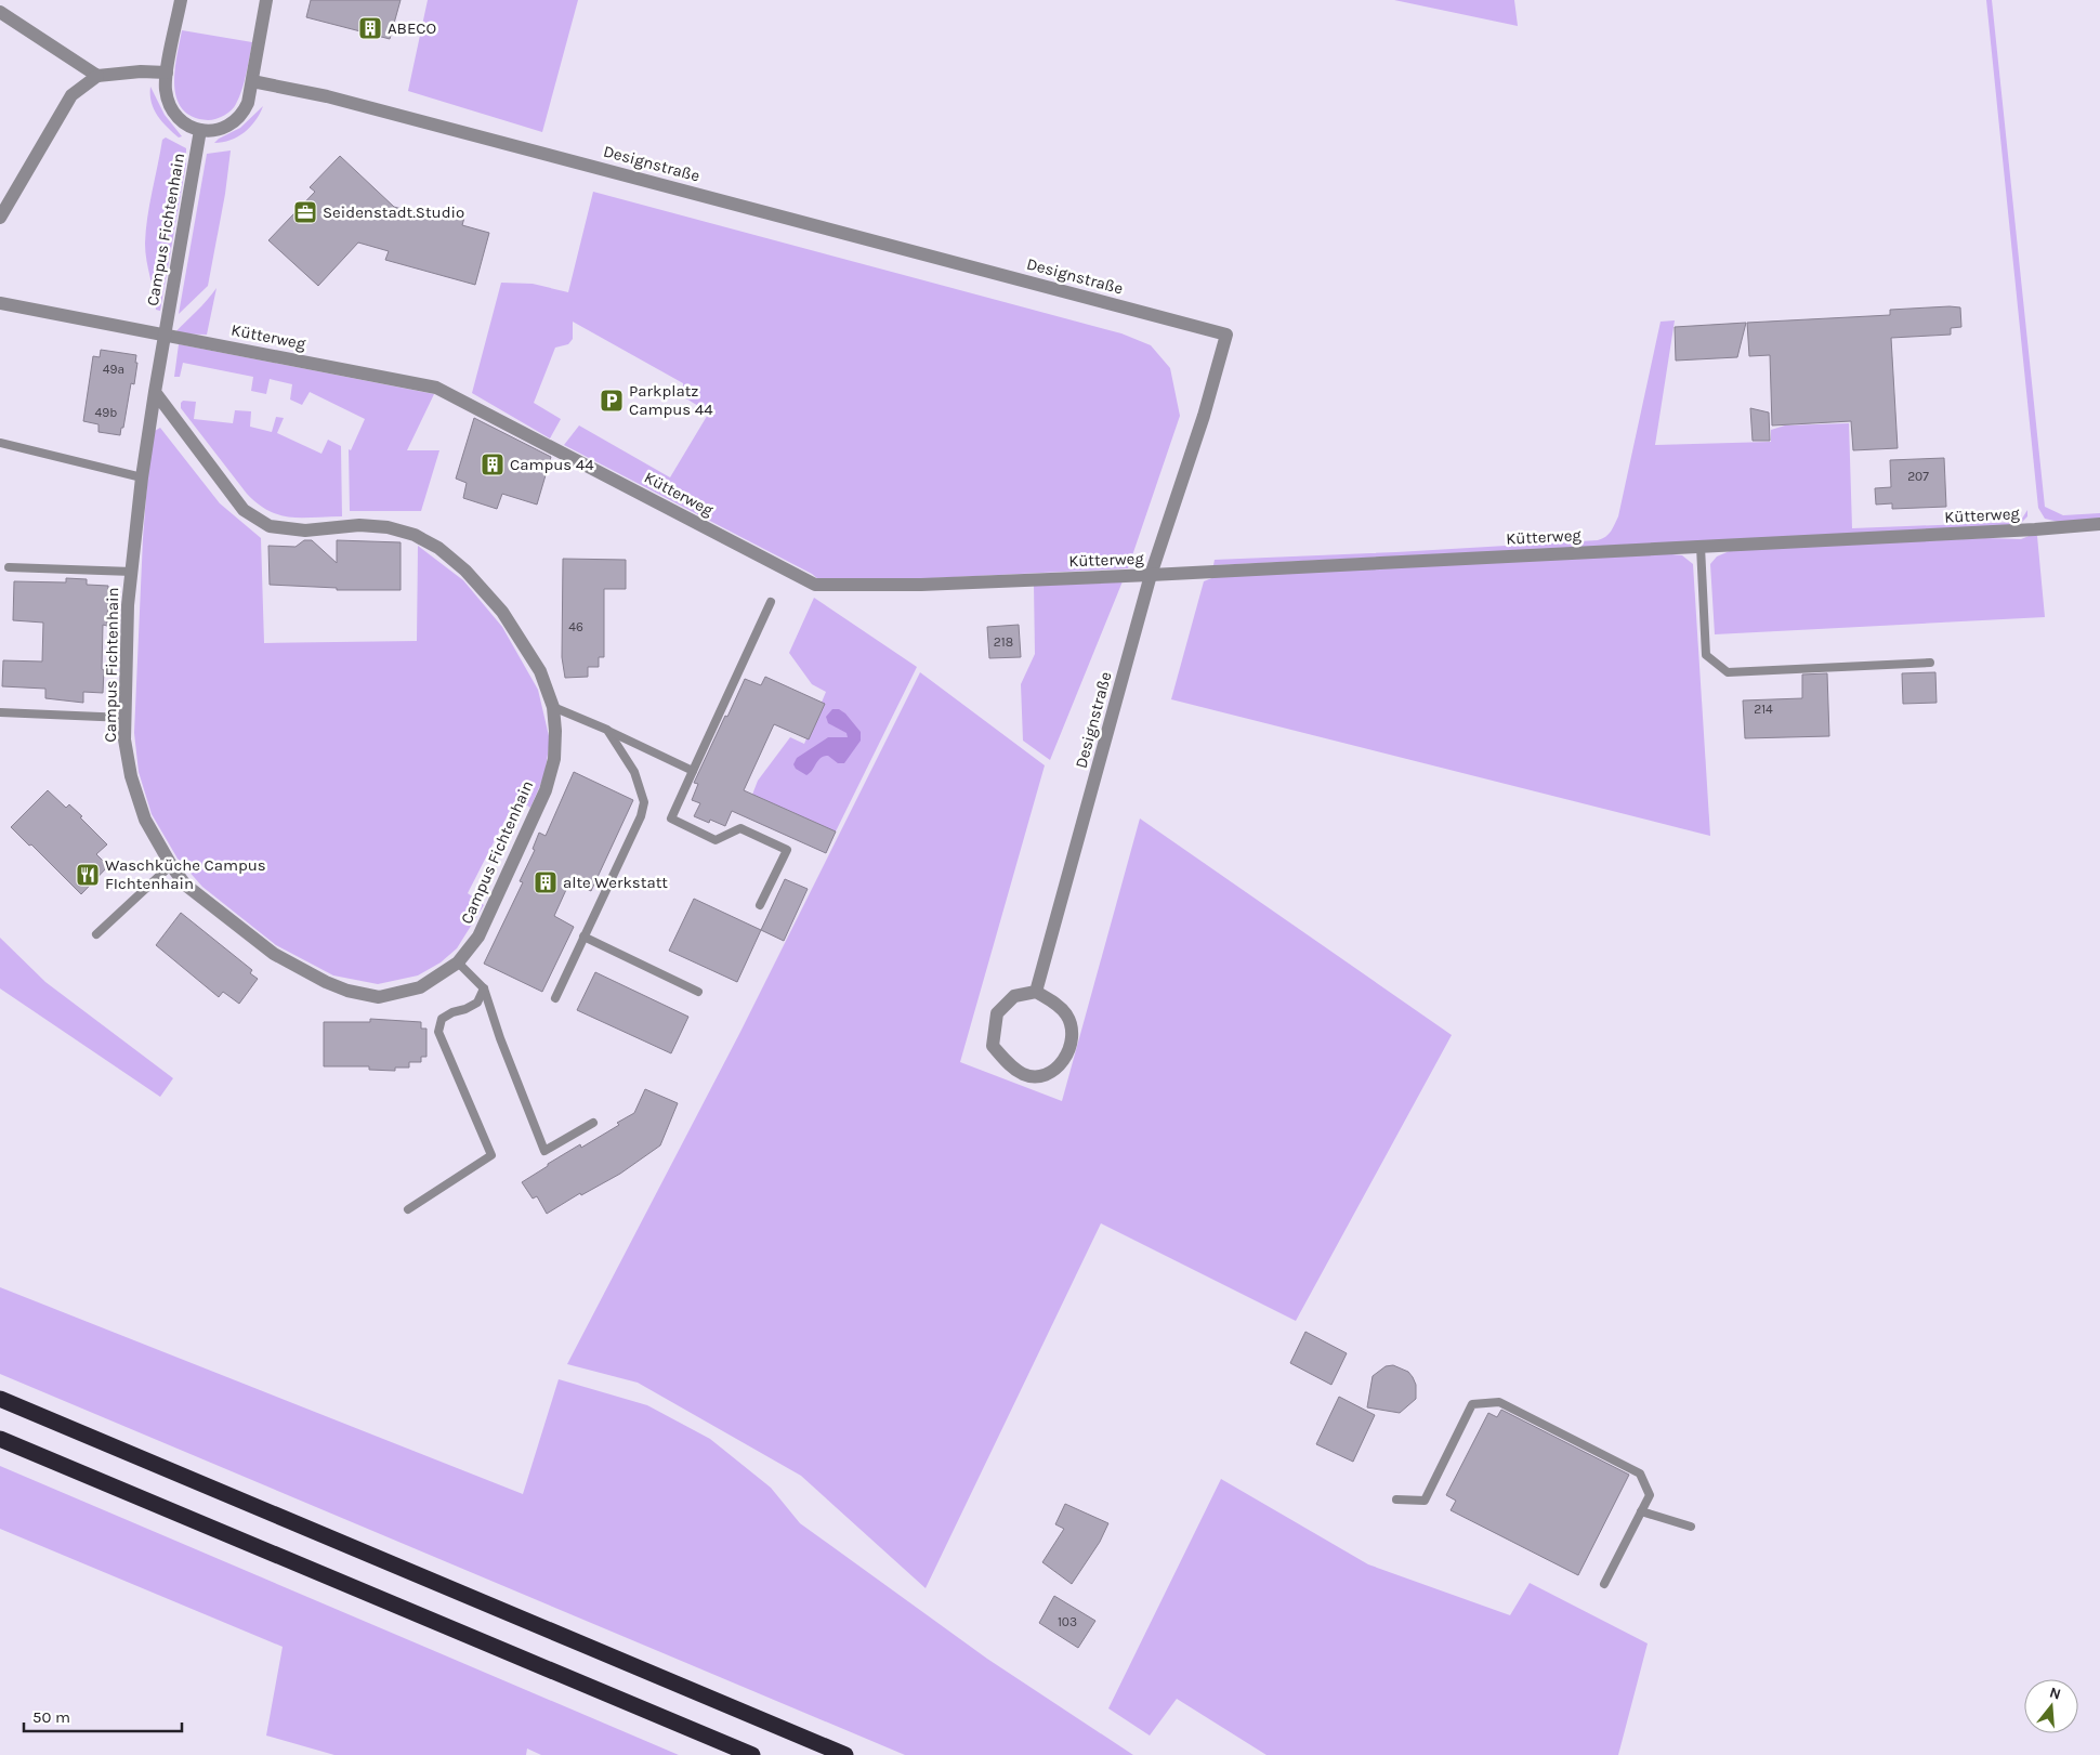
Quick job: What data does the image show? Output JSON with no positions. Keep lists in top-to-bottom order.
{
  "streets": {
    "street": ["Designstraße", "Campus Fichtenhain", "Kütterweg"]
  },
  "crossings": [
    ["Designstraße", "Kütterweg"],
    ["Campus Fichtenhain", "Kütterweg"]
  ],
  "places": {
    "building": ["ABECO", "Campus 44", "alte Werkstatt"],
    "office": ["Seidenstadt.Studio"],
    "parking": ["Parkplatz Campus 44"],
    "restaurant": ["Waschküche Campus FIchtenhain"]
  },
  "house_numbers": [
    "49a",
    "49b",
    "207",
    "46",
    "218",
    "214",
    "103"
  ],
  "scale_bar": "50 m",
  "north": "top"
}
